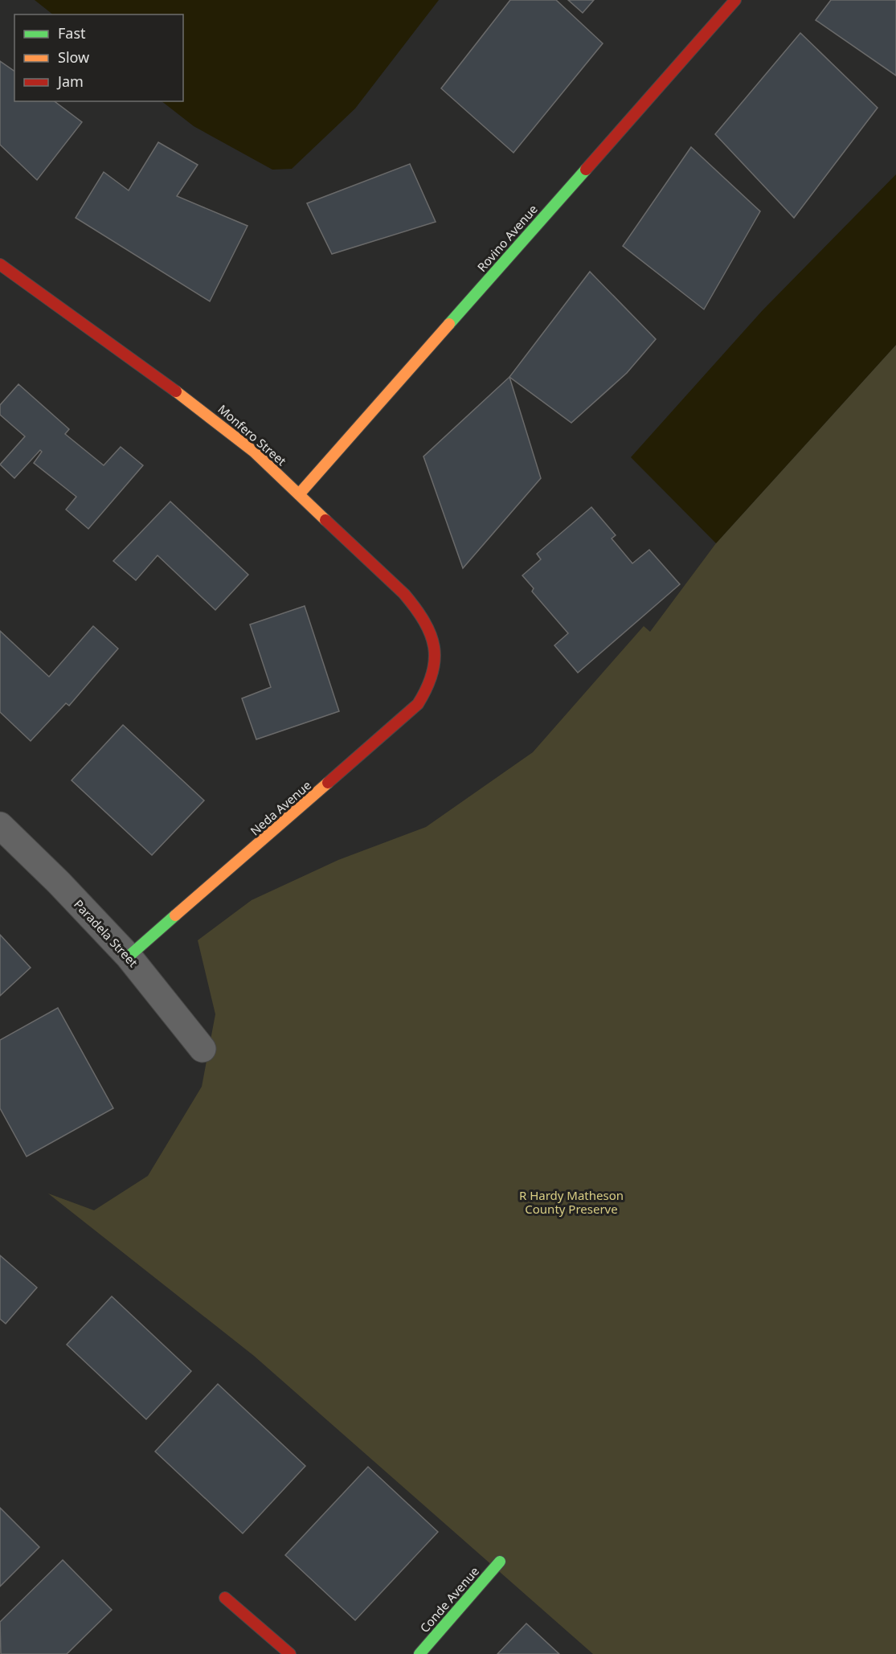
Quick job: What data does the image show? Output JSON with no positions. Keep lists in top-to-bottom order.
{
  "streets": {
    "street": [
      "Rovino Avenue",
      "Monfero Street",
      "Neda Avenue",
      "Paradela Street",
      "Conde Avenue"
    ]
  },
  "crossings": [
    ["Rovino Avenue", "Monfero Street"],
    ["Monfero Street", "Neda Avenue"],
    ["Neda Avenue", "Paradela Street"]
  ],
  "parks": ["R Hardy Matheson County Preserve"],
  "legend": ["Fast", "Slow", "Jam"]
}
